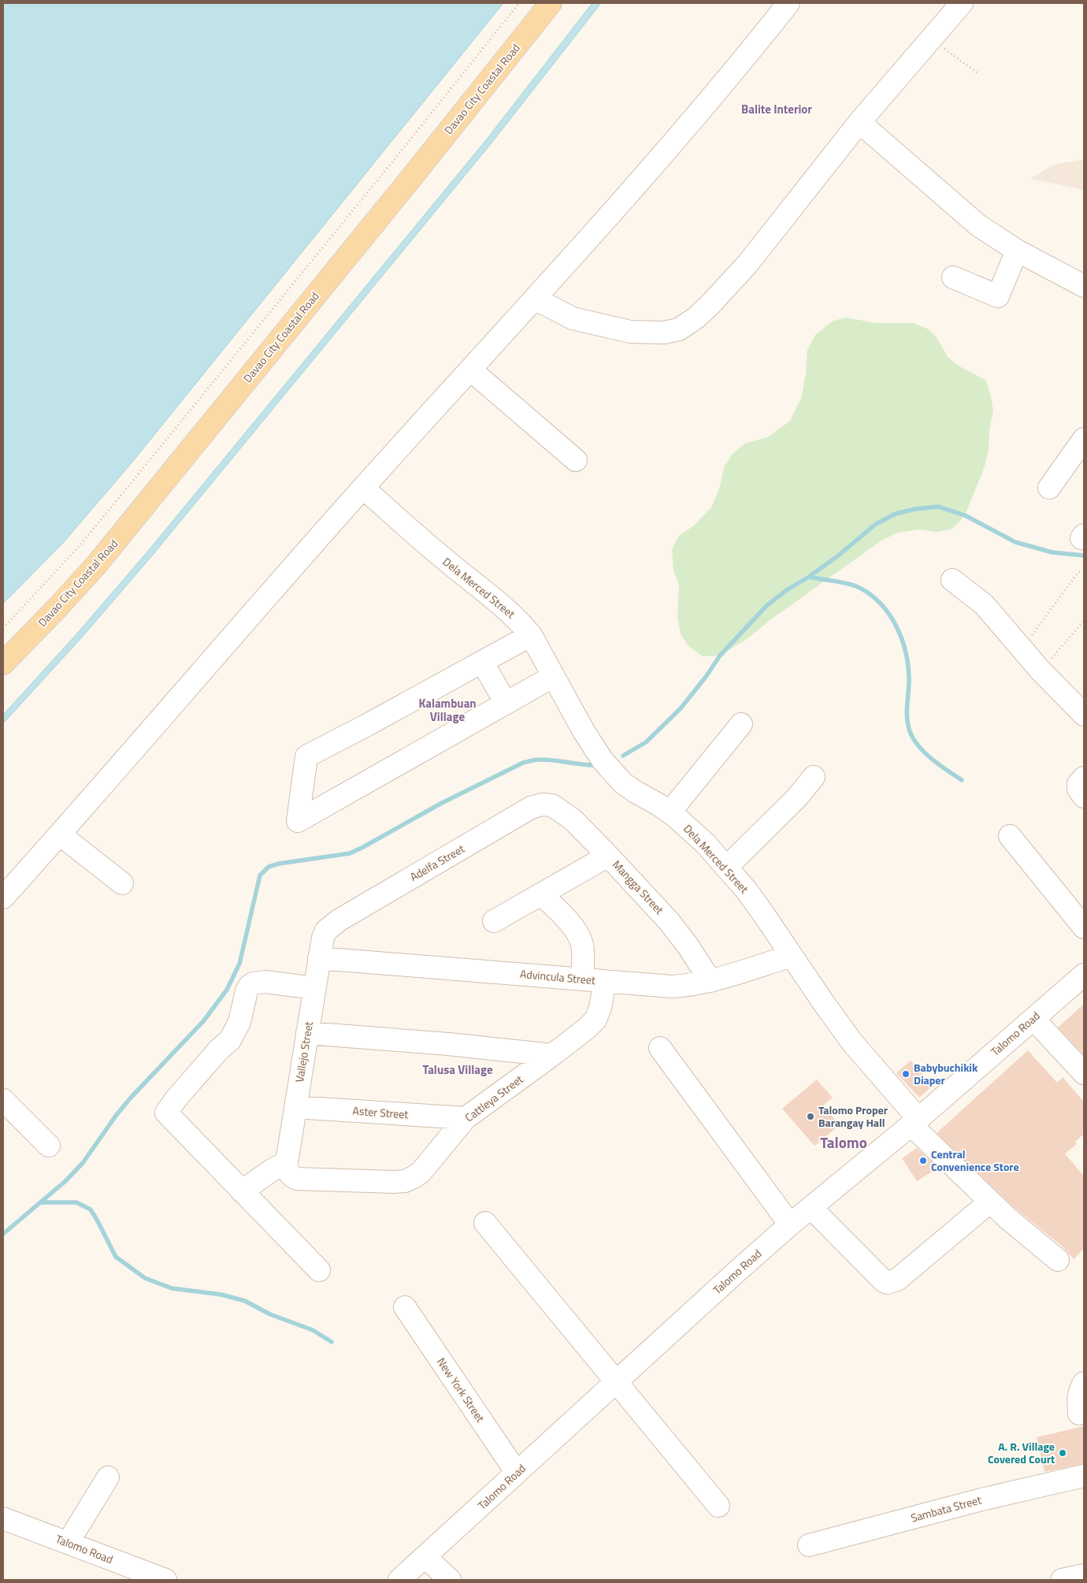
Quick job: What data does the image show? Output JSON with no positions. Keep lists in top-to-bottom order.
{
  "streets": {
    "main road": ["Davao City Coastal Road"],
    "street": [
      "Dela Merced Street",
      "Adelfa Street",
      "Mangga Street",
      "Advincula Street",
      "Talomo Road",
      "Vallejo Street",
      "Cattleya Street",
      "Aster Street",
      "New York Street",
      "Sambata Street"
    ]
  },
  "crossings": [
    ["Dela Merced Street", "Advincula Street"],
    ["Dela Merced Street", "Talomo Road"],
    ["Adelfa Street", "Mangga Street"],
    ["Adelfa Street", "Vallejo Street"],
    ["Mangga Street", "Advincula Street"],
    ["Advincula Street", "Vallejo Street"],
    ["Advincula Street", "Cattleya Street"],
    ["Talomo Road", "New York Street"],
    ["Vallejo Street", "Cattleya Street"],
    ["Vallejo Street", "Aster Street"],
    ["Cattleya Street", "Aster Street"]
  ],
  "districts": [
    "Balite Interior",
    "Kalambuan Village",
    "Talusa Village",
    "Talomo"
  ],
  "places": [
    "Babybuchikik Diaper",
    "Talomo Proper Barangay Hall",
    "Central Convenience Store",
    "A. R. Village Covered Court"
  ]
}
